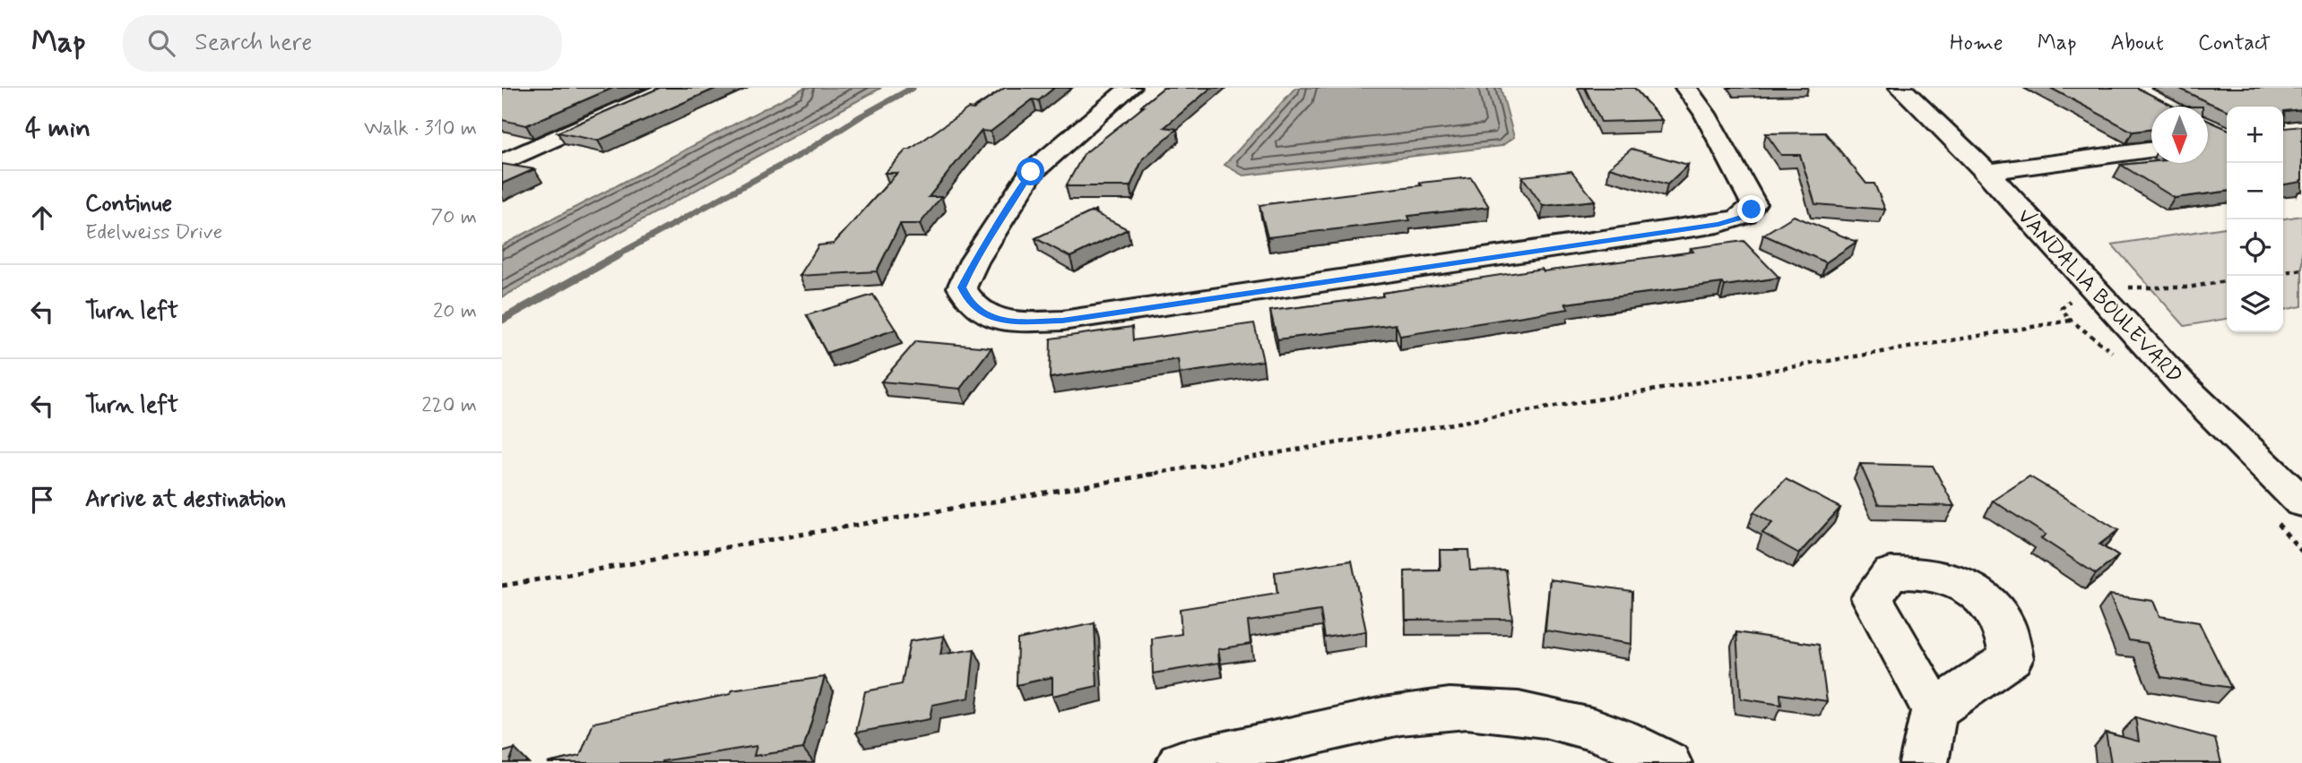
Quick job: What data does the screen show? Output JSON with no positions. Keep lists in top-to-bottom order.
{
  "streets": {
    "street": ["VANDALIA BOULEVARD"]
  },
  "north": "bottom",
  "page": {
    "header": "Map",
    "search": "Search here",
    "nav": [
      "Home",
      "Map",
      "About",
      "Contact"
    ],
    "heading": ["4 min", "Walk · 310 m"],
    "map_buttons": ["+", "−"],
    "list": [
      ["Continue", "Edelweiss Drive", "70 m"],
      ["Turn left", "20 m"],
      ["Turn left", "220 m"],
      "Arrive at destination"
    ]
  }
}
